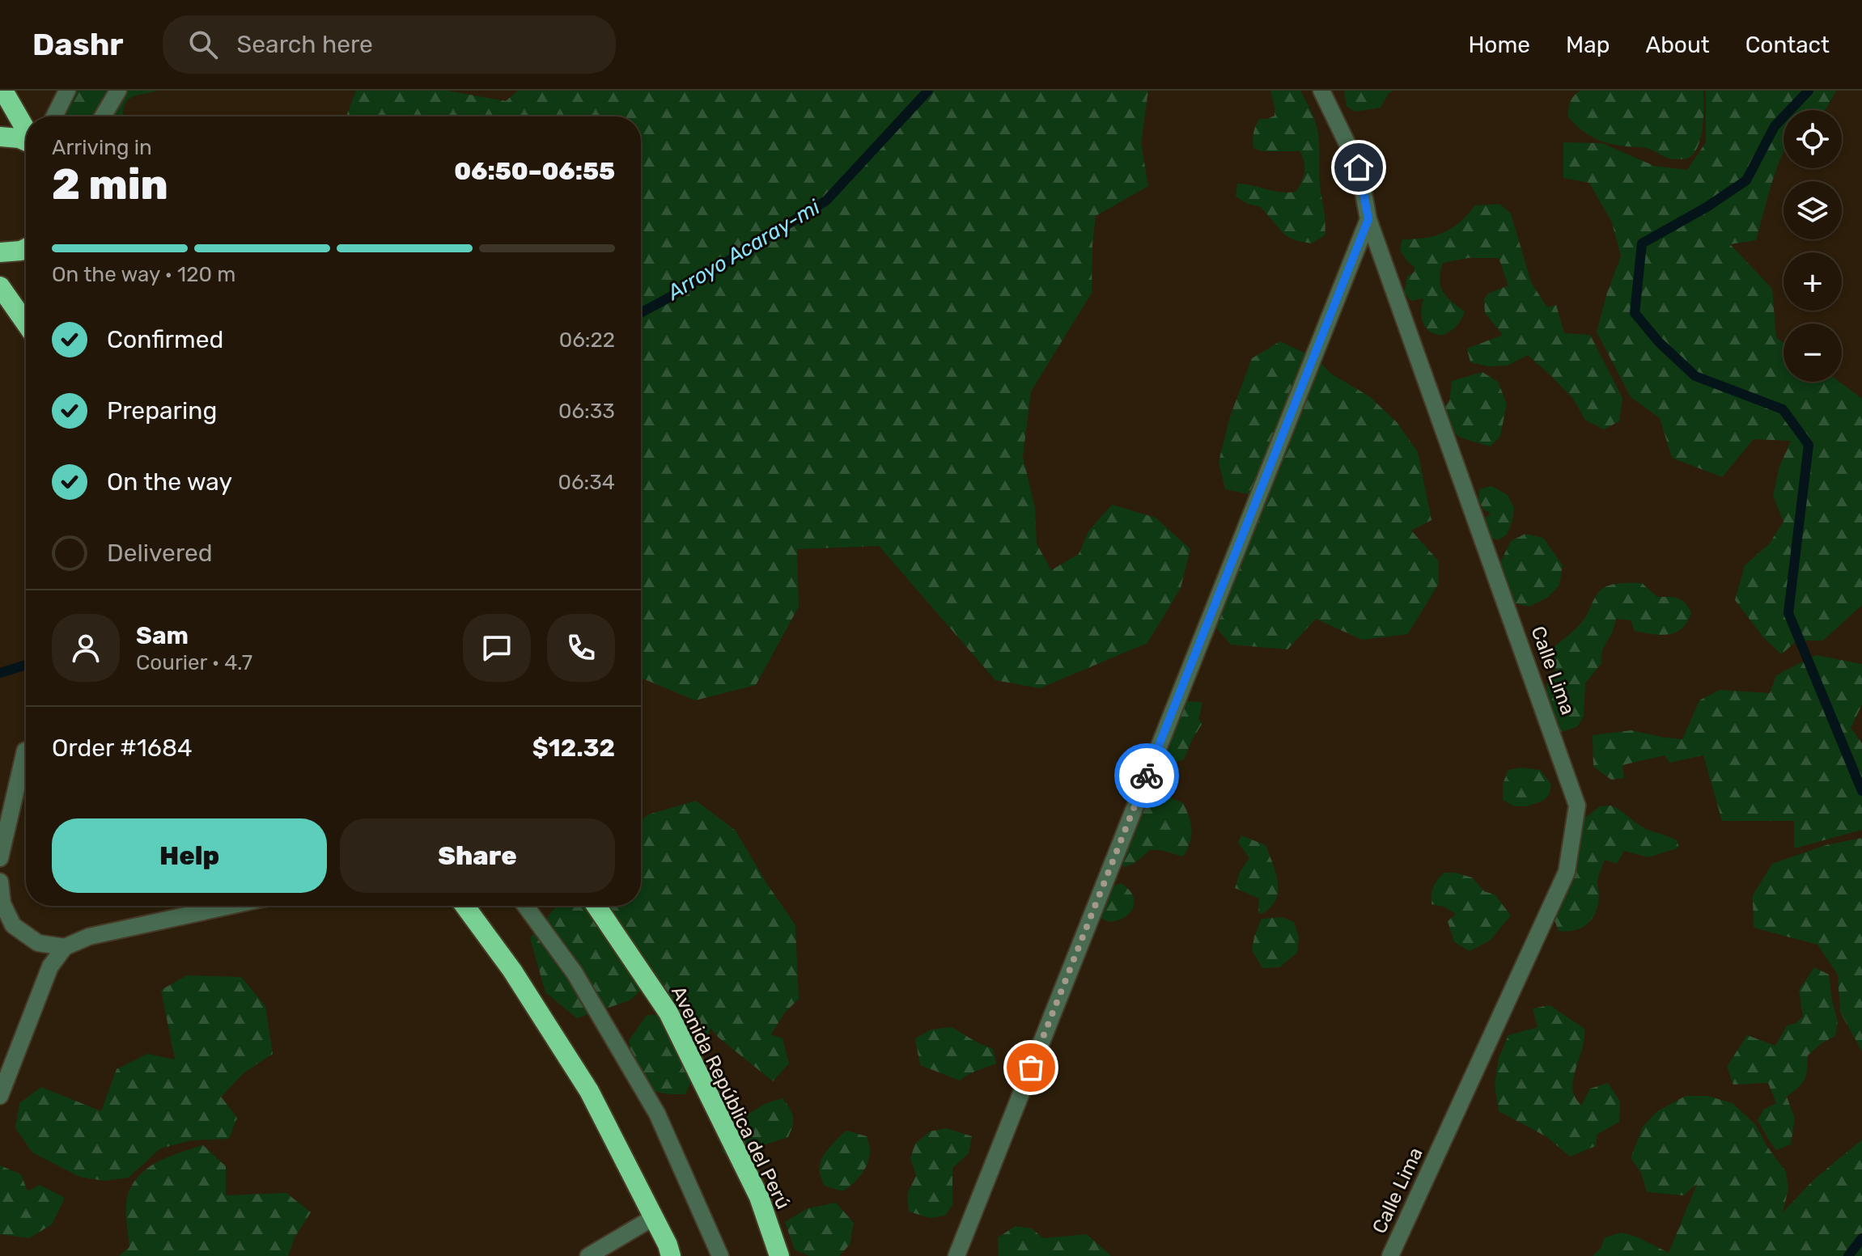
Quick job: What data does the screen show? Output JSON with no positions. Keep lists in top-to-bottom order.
{
  "streets": {
    "highway": ["Avenida República del Perú"],
    "street": ["Calle Lima"]
  },
  "water": ["Arroyo Acaray-mi"],
  "page": {
    "header": "Dashr",
    "search": "Search here",
    "nav": [
      "Home",
      "Map",
      "About",
      "Contact"
    ],
    "map_buttons": ["+", "−"],
    "heading": ["2 min", "Arriving in", "06:50–06:55"],
    "panel": [
      "Sam",
      "Courier · 4.7",
      "Order #1684",
      "$12.32"
    ],
    "bar": "On the way · 120 m",
    "list": [
      ["Confirmed", "06:22"],
      ["Preparing", "06:33"],
      ["On the way", "06:34"],
      "Delivered"
    ],
    "buttons": ["Help", "Share"]
  }
}
